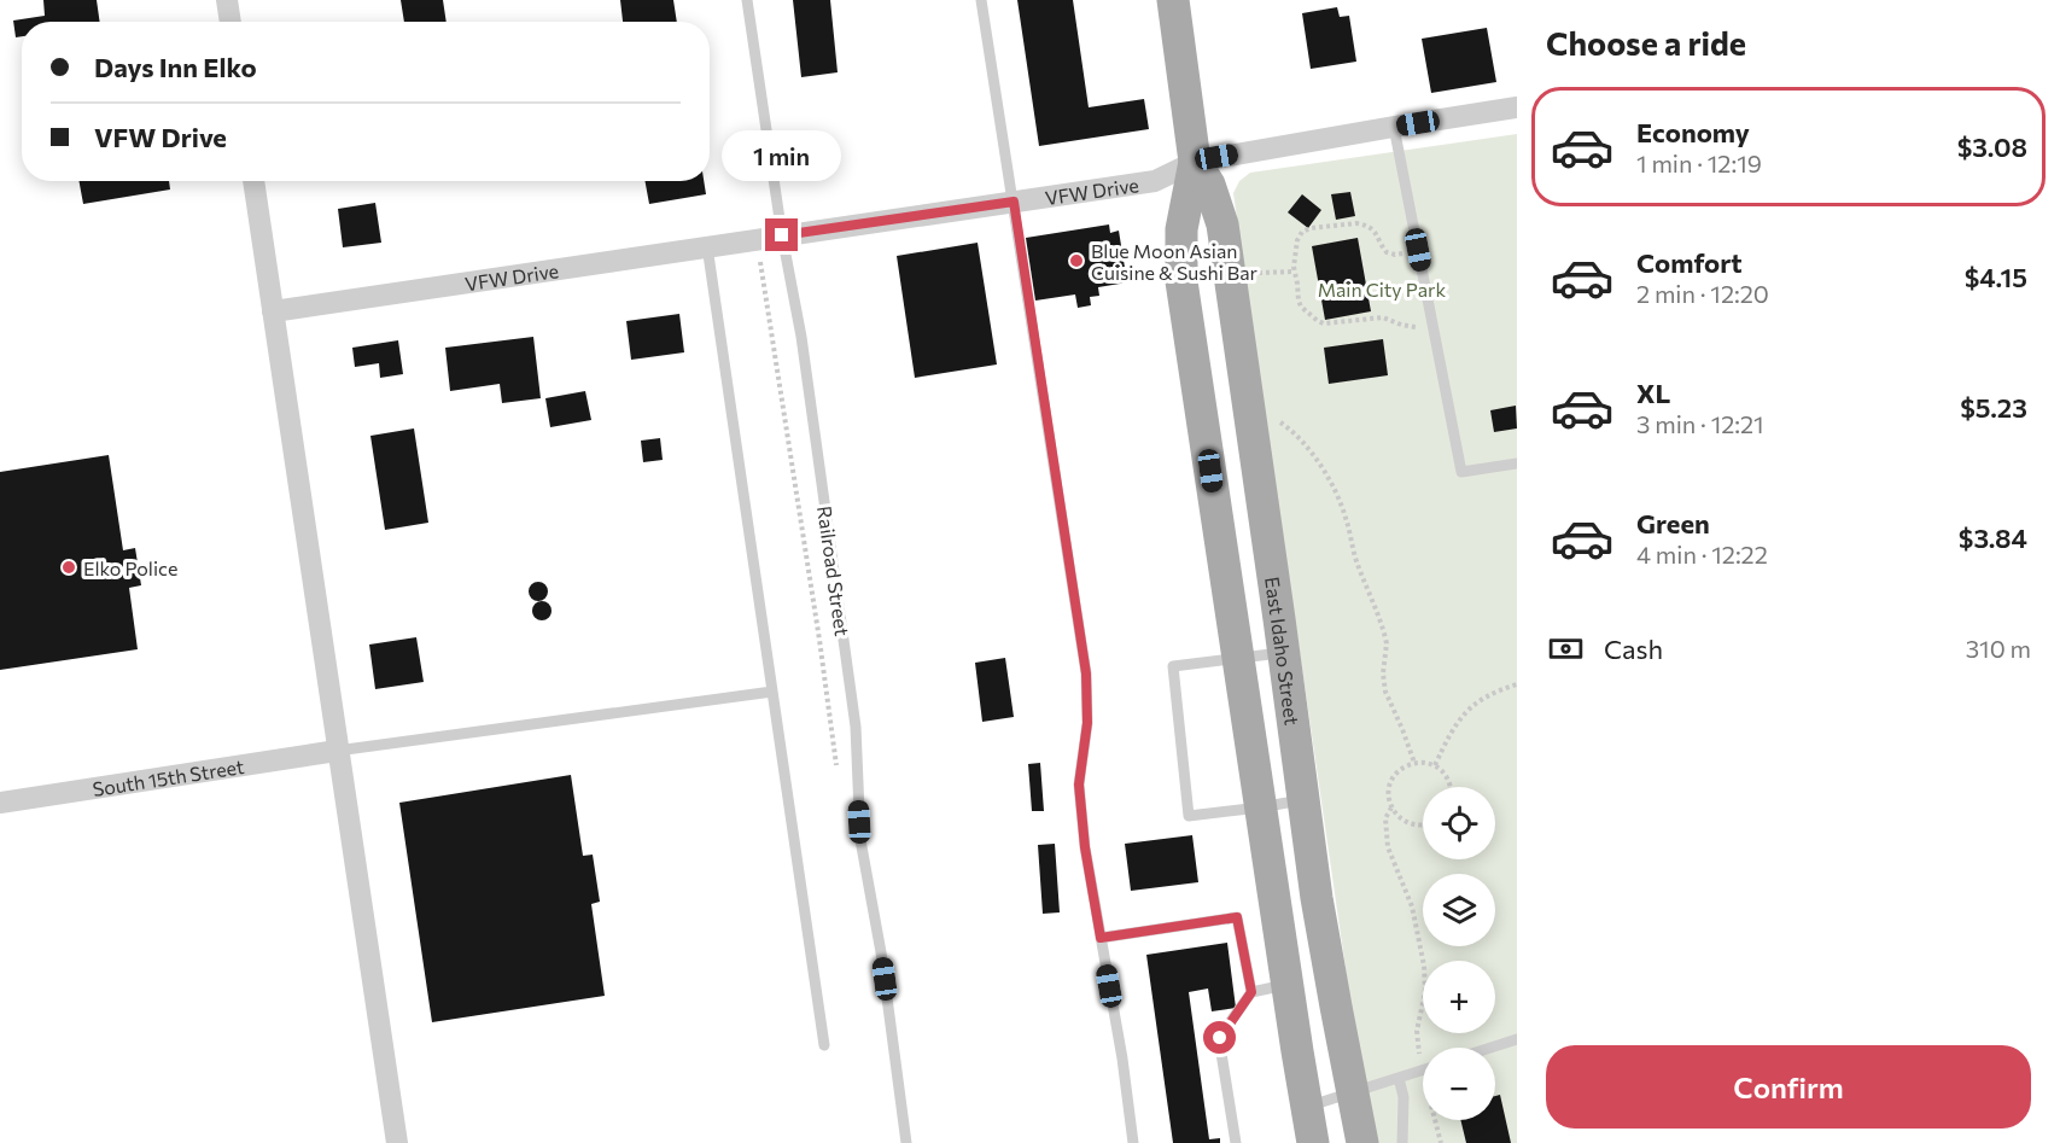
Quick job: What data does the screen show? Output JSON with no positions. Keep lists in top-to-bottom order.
{
  "streets": {
    "main road": ["East Idaho Street"],
    "street": ["VFW Drive", "South 15th Street"],
    "lane": ["Railroad Street"]
  },
  "crossings": [
    ["VFW Drive", "Railroad Street"],
    ["VFW Drive", "East Idaho Street"]
  ],
  "parks": ["Main City Park"],
  "places": ["Blue Moon Asian Cuisine & Sushi Bar", "Elko Police"],
  "page": {
    "heading": "Choose a ride",
    "banner": ["Days Inn Elko", "VFW Drive"],
    "list": [
      {
        "name": "Economy",
        "note": "1 min · 12:19",
        "value": "$3.08"
      },
      {
        "name": "Comfort",
        "note": "2 min · 12:20",
        "value": "$4.15"
      },
      {
        "name": "XL",
        "note": "3 min · 12:21",
        "value": "$5.23"
      },
      {
        "name": "Green",
        "note": "4 min · 12:22",
        "value": "$3.84"
      }
    ],
    "bubble": "1 min",
    "pay": ["Cash", "310 m"],
    "map_buttons": ["+", "−"],
    "buttons": "Confirm"
  }
}
